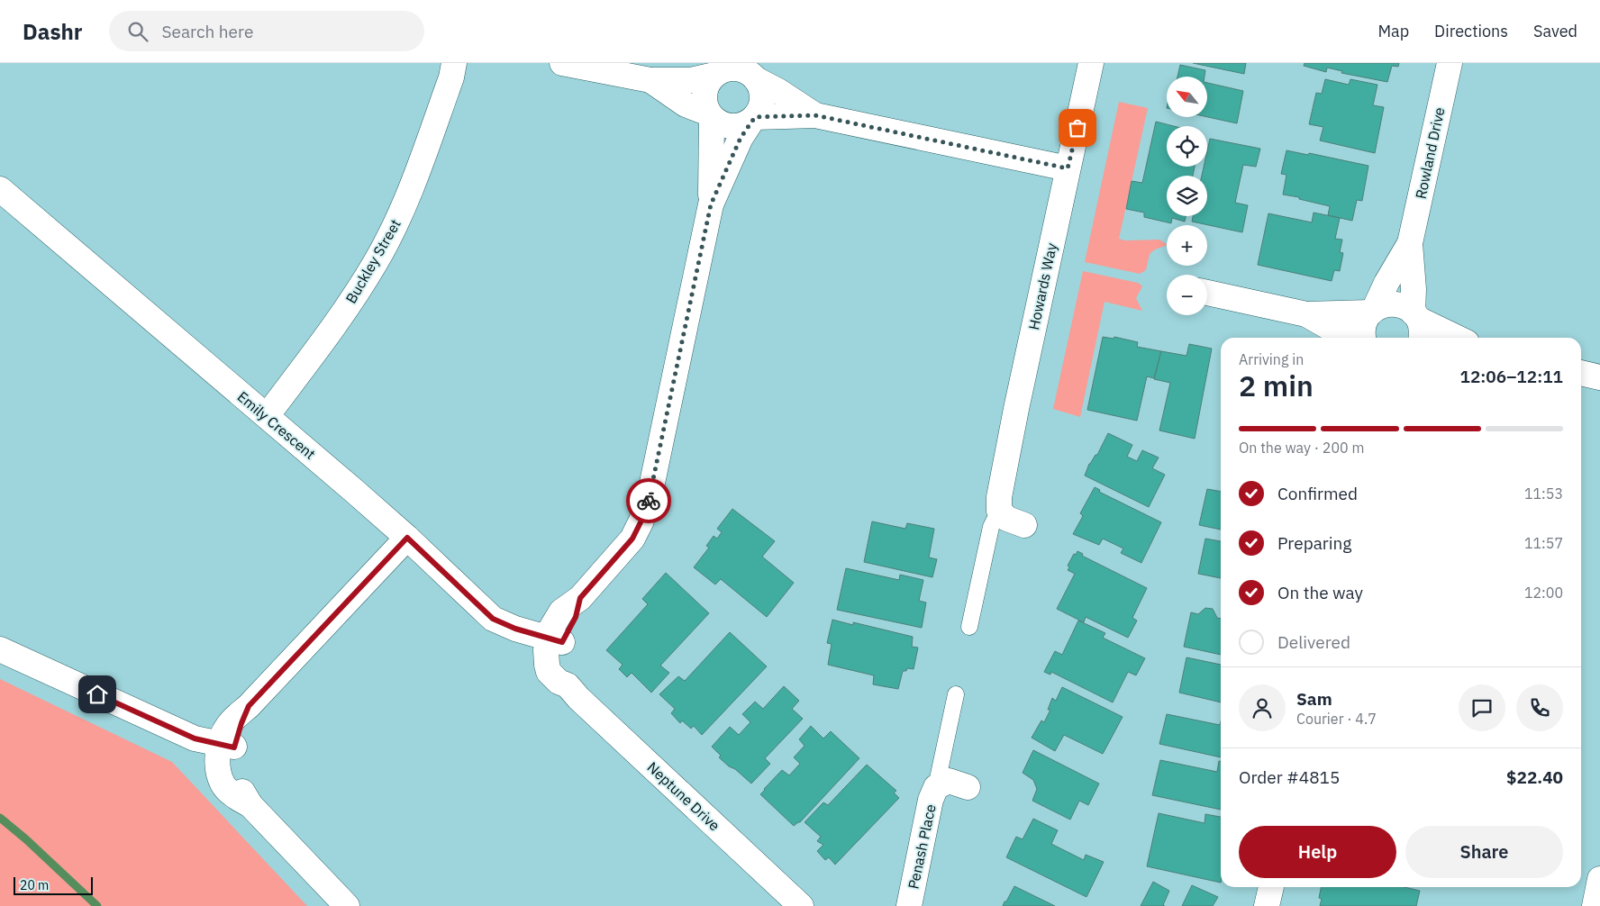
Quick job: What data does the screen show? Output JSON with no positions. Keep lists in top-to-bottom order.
{
  "streets": {
    "street": [
      "Rowland Drive",
      "Buckley Street",
      "Howards Way",
      "Emily Crescent",
      "Neptune Drive",
      "Penash Place"
    ]
  },
  "crossings": [
    ["Buckley Street", "Emily Crescent"],
    ["Emily Crescent", "Neptune Drive"]
  ],
  "scale_bar": "20 m",
  "north": "top left",
  "page": {
    "header": "Dashr",
    "search": "Search here",
    "nav": ["Map", "Directions", "Saved"],
    "map_buttons": ["+", "−"],
    "heading": ["2 min", "Arriving in", "12:06–12:11"],
    "panel": [
      "Sam",
      "Courier · 4.7",
      "Order #4815",
      "$22.40"
    ],
    "bar": "On the way · 200 m",
    "list": [
      ["Confirmed", "11:53"],
      ["Preparing", "11:57"],
      ["On the way", "12:00"],
      "Delivered"
    ],
    "buttons": ["Help", "Share"],
    "scale": "20 m"
  }
}
